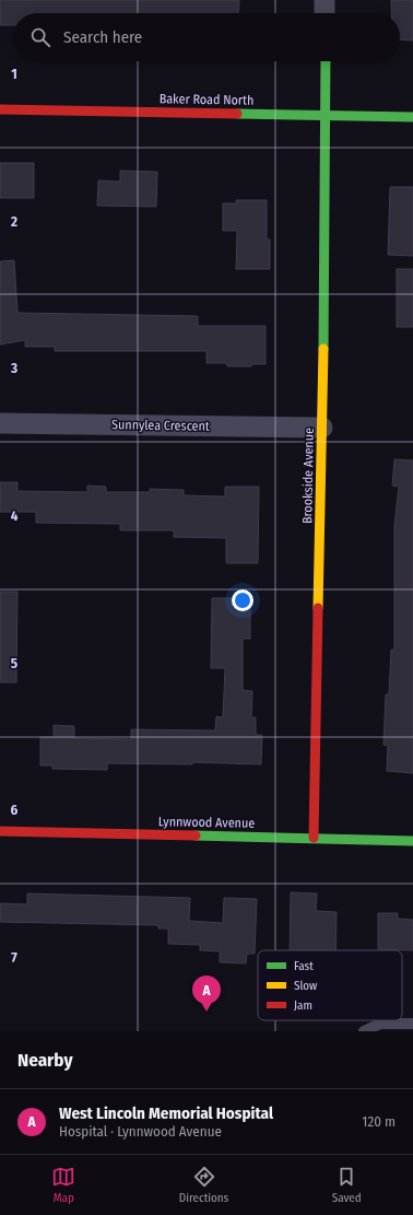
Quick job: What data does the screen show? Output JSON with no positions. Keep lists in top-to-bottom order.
{
  "streets": {
    "street": [
      "Baker Road North",
      "Sunnylea Crescent",
      "Brookside Avenue",
      "Lynnwood Avenue"
    ]
  },
  "crossings": [
    ["Baker Road North", "Brookside Avenue"],
    ["Sunnylea Crescent", "Brookside Avenue"],
    ["Brookside Avenue", "Lynnwood Avenue"]
  ],
  "legend": ["Fast", "Slow", "Jam"],
  "page": {
    "search": "Search here",
    "pins": "A",
    "heading": "Nearby",
    "list": [
      {
        "mark": "A",
        "name": "West Lincoln Memorial Hospital",
        "note": "Hospital · Lynnwood Avenue",
        "value": "120 m"
      }
    ],
    "nav": ["Map", "Directions", "Saved"]
  },
  "grid": {
    "rows": [
      "1",
      "2",
      "3",
      "4",
      "5",
      "6",
      "7"
    ]
  }
}
